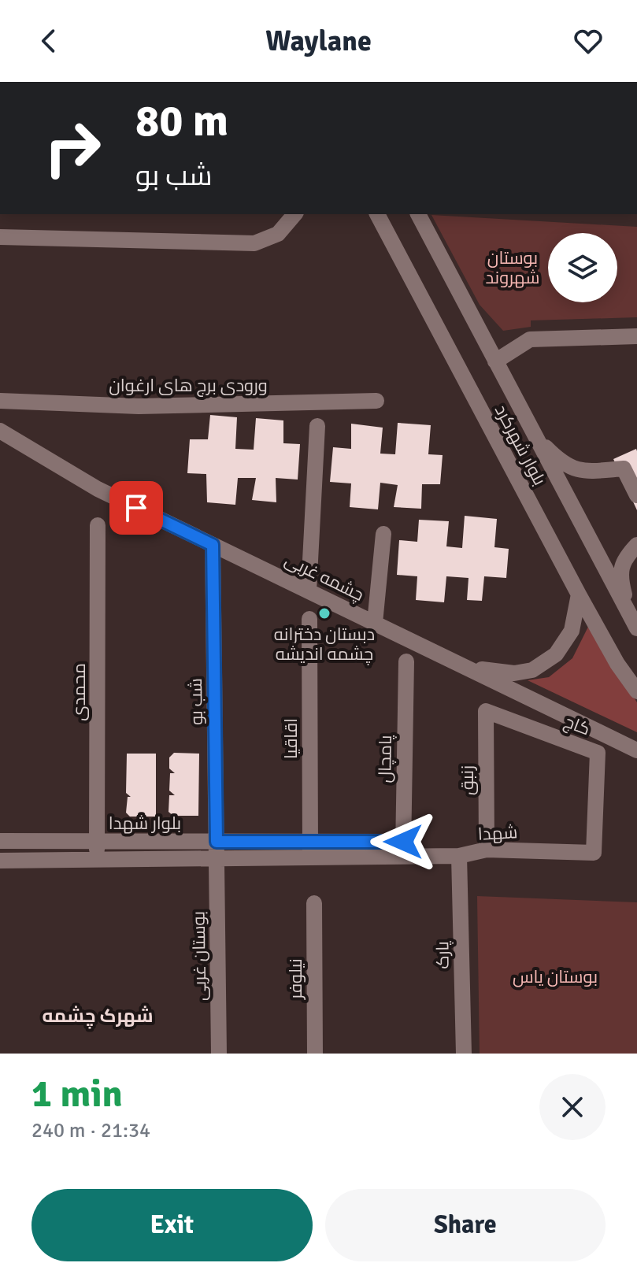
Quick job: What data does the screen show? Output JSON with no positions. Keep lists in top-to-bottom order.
{
  "streets": {
    "street": [
      "ورودی برج های ارغوان",
      "بلوار شهرکرد",
      "چشمه غربی",
      "محمدی",
      "شب بو",
      "کاج",
      "اقاقیا",
      "پامچال",
      "زنبق",
      "بلوار شهدا",
      "شهدا",
      "پارک",
      "بوستان غربی",
      "نیلوفر"
    ]
  },
  "crossings": [
    ["چشمه غربی", "شب بو"],
    ["محمدی", "بلوار شهدا"],
    ["شب بو", "بلوار شهدا"],
    ["شب بو", "بوستان غربی"],
    ["کاج", "زنبق"],
    ["کاج", "شهدا"],
    ["اقاقیا", "بلوار شهدا"],
    ["پامچال", "بلوار شهدا"],
    ["پامچال", "شهدا"],
    ["زنبق", "شهدا"],
    ["بلوار شهدا", "شهدا"],
    ["بلوار شهدا", "بوستان غربی"],
    ["شهدا", "پارک"]
  ],
  "districts": ["شهرک چشمه"],
  "parks": ["بوستان شهروند", "بوستان یاس"],
  "places": ["دبستان دخترانه چشمه اندیشه"],
  "page": {
    "header": "Waylane",
    "turn": ["80 m", "شب بو"],
    "heading": ["1 min", "240 m · 21:34"],
    "buttons": ["Exit", "Share"]
  }
}
